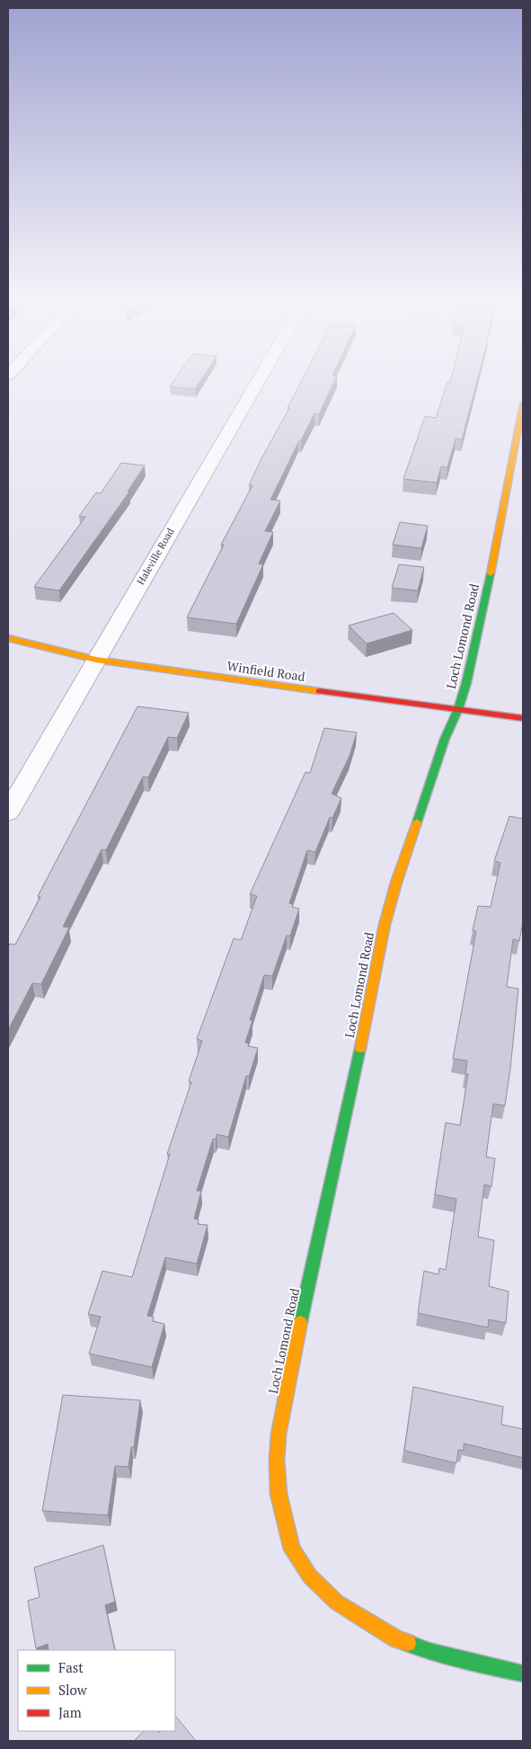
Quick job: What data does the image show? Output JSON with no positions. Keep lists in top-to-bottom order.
{
  "streets": {
    "street": ["Haleville Road", "Loch Lomond Road", "Winfield Road"]
  },
  "crossings": [
    ["Haleville Road", "Winfield Road"],
    ["Loch Lomond Road", "Winfield Road"]
  ],
  "legend": ["Fast", "Slow", "Jam"]
}
